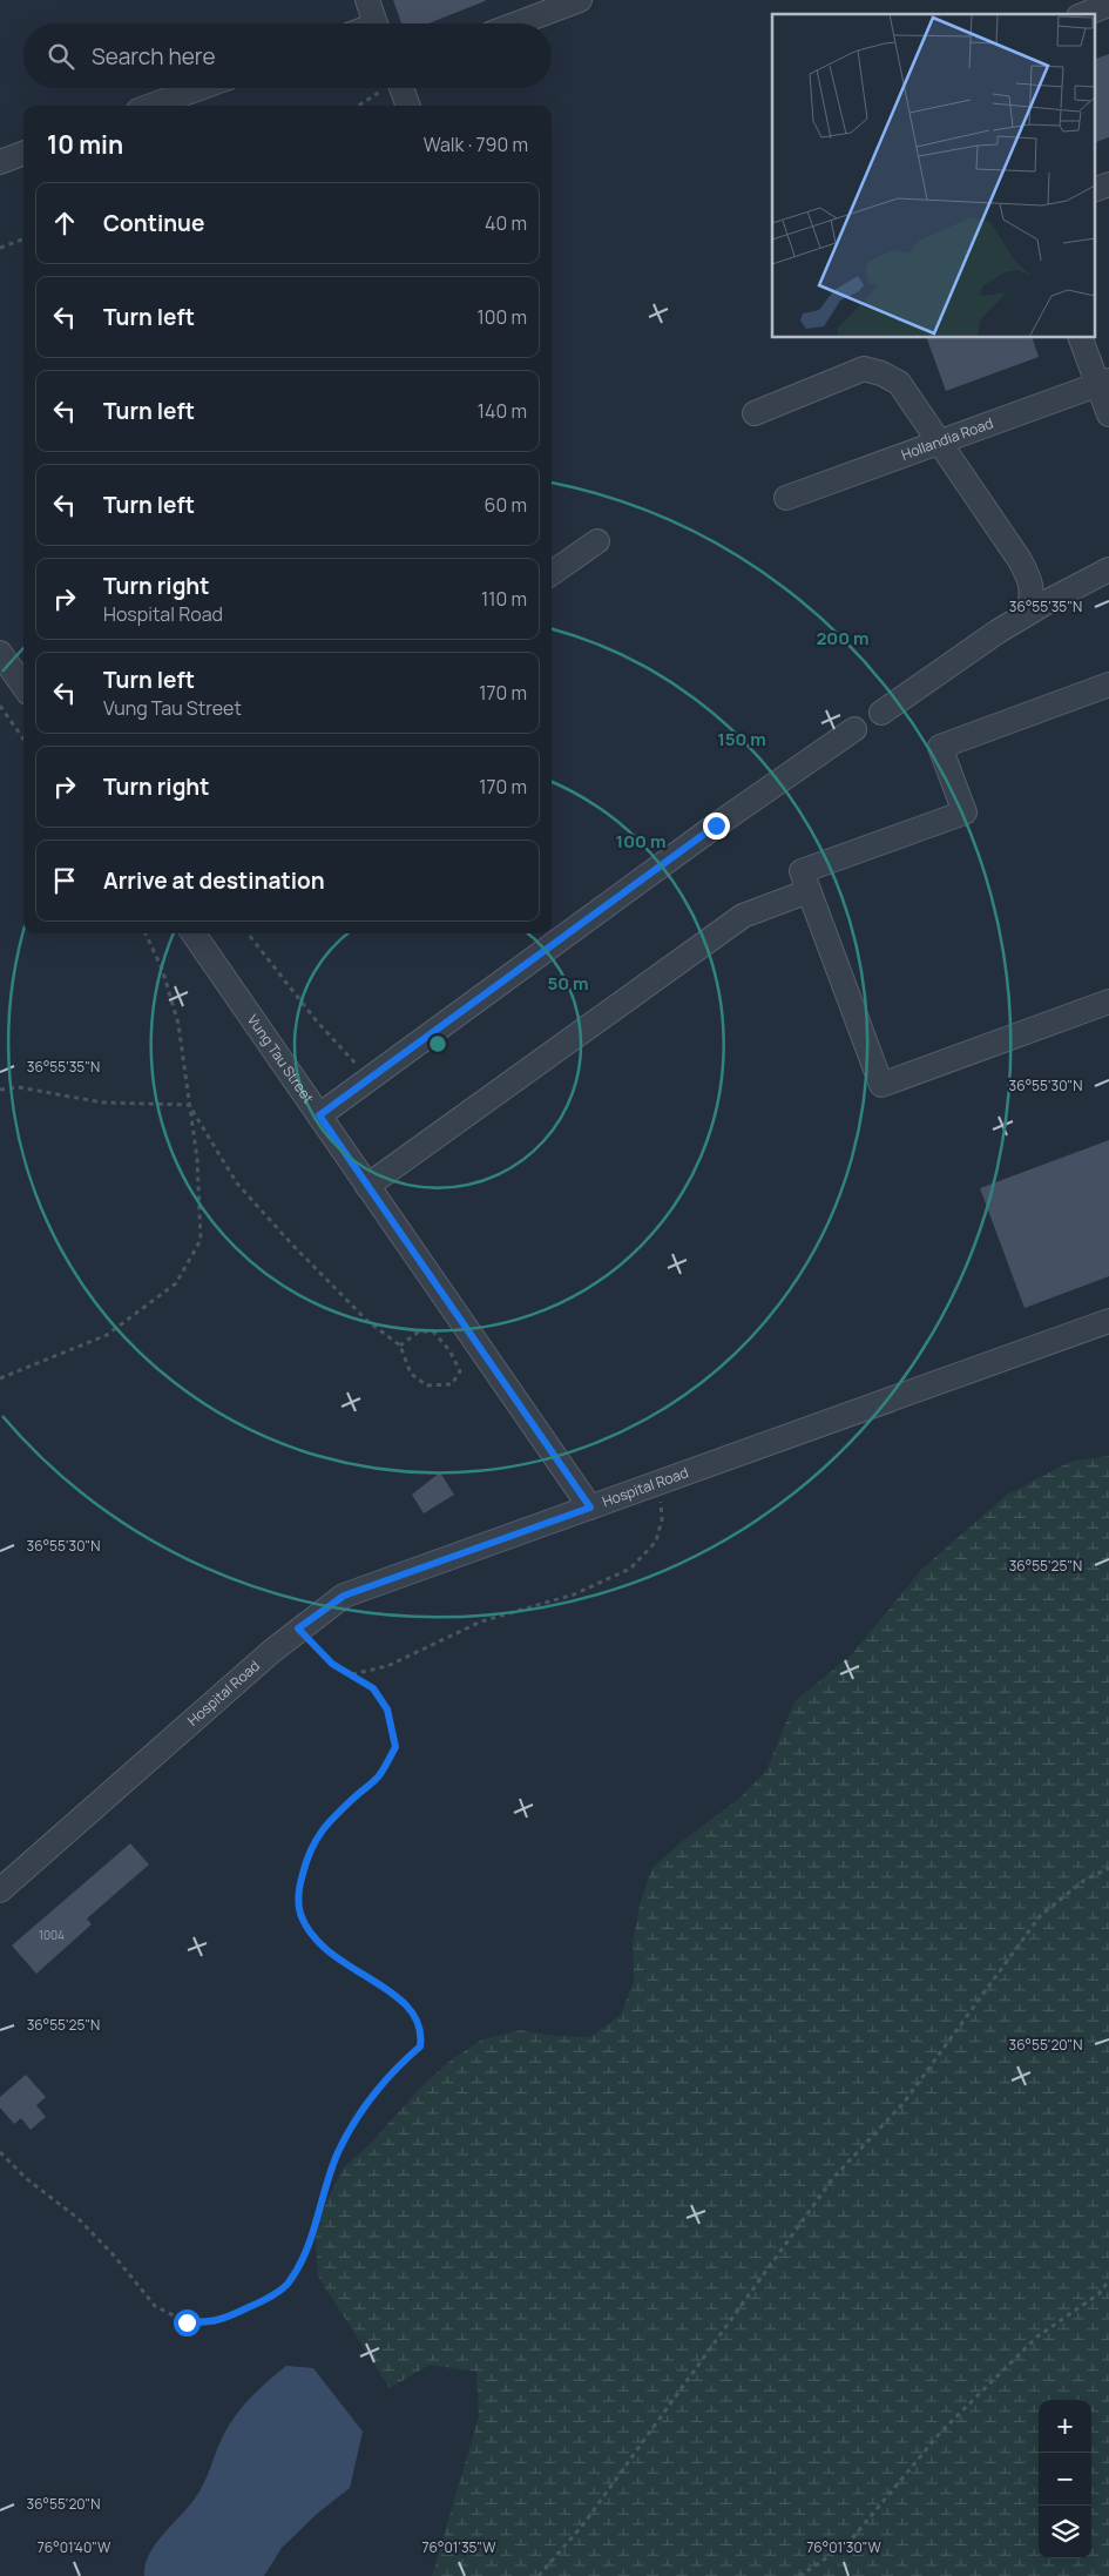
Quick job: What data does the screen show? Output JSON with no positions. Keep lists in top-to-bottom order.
{
  "streets": {
    "street": ["Hollandia Road", "Vung Tau Street", "Hospital Road"]
  },
  "crossings": [
    ["Vung Tau Street", "Hospital Road"]
  ],
  "house_numbers": ["1004"],
  "page": {
    "search": "Search here",
    "heading": ["10 min", "Walk · 790 m"],
    "list": [
      ["Continue", "40 m"],
      ["Turn left", "100 m"],
      ["Turn left", "140 m"],
      ["Turn left", "60 m"],
      ["Turn right", "Hospital Road", "110 m"],
      ["Turn left", "Vung Tau Street", "170 m"],
      ["Turn right", "170 m"],
      "Arrive at destination"
    ],
    "map_buttons": ["+", "−"]
  },
  "coordinates": [
    "36°55'35\"N",
    "36°55'30\"N",
    "36°55'25\"N",
    "36°55'20\"N",
    "76°01'40\"W",
    "76°01'35\"W",
    "76°01'30\"W"
  ],
  "rings": [
    "200 m",
    "150 m",
    "100 m",
    "50 m"
  ]
}
